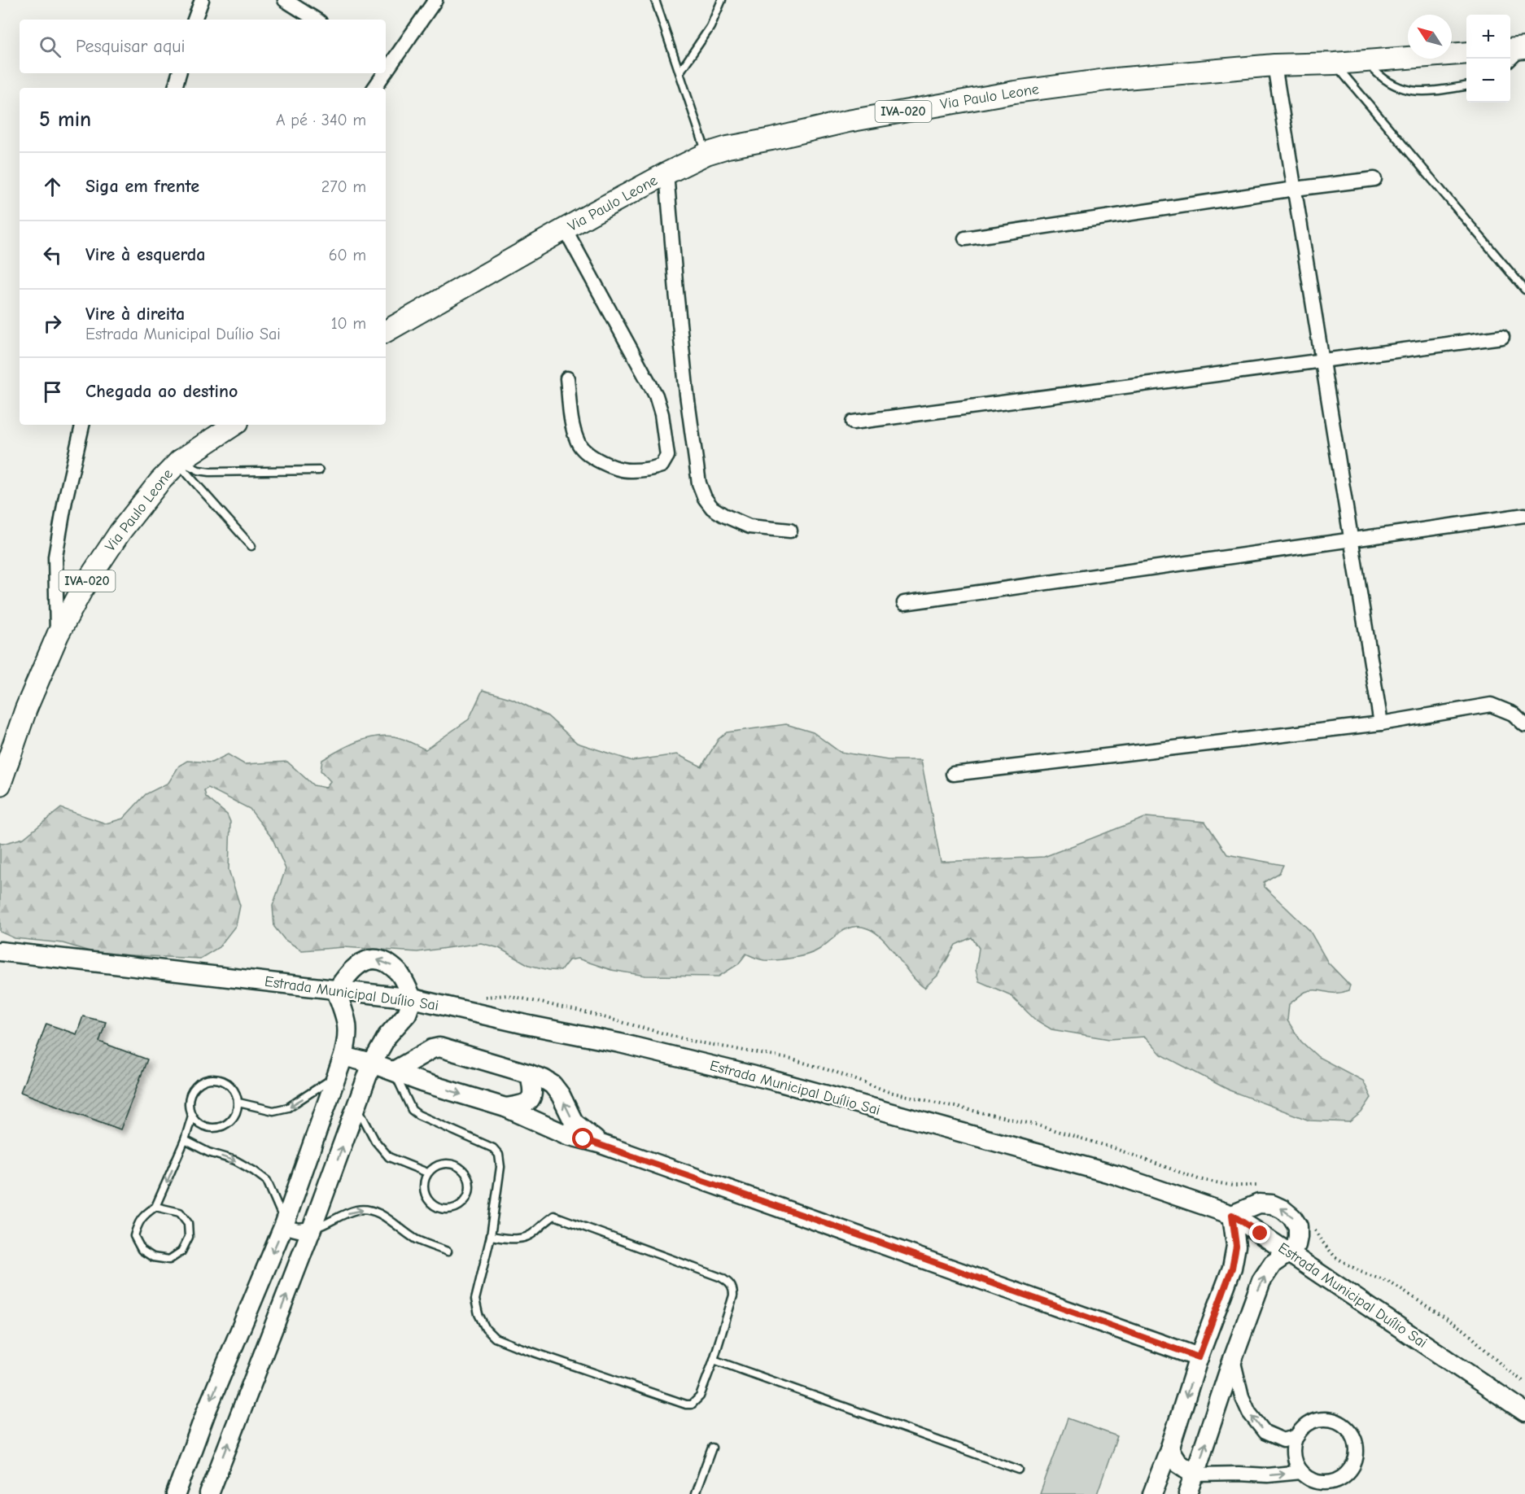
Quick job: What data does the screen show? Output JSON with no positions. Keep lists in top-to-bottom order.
{
  "streets": {
    "main road": ["Via Paulo Leone", "IVA-020"],
    "street": ["Estrada Municipal Duílio Sai"]
  },
  "north": "top left",
  "page": {
    "map_buttons": ["+", "−"],
    "search": "Pesquisar aqui",
    "heading": ["5 min", "A pé · 340 m"],
    "list": [
      ["Siga em frente", "270 m"],
      ["Vire à esquerda", "60 m"],
      ["Vire à direita", "Estrada Municipal Duílio Sai", "10 m"],
      "Chegada ao destino"
    ]
  }
}
